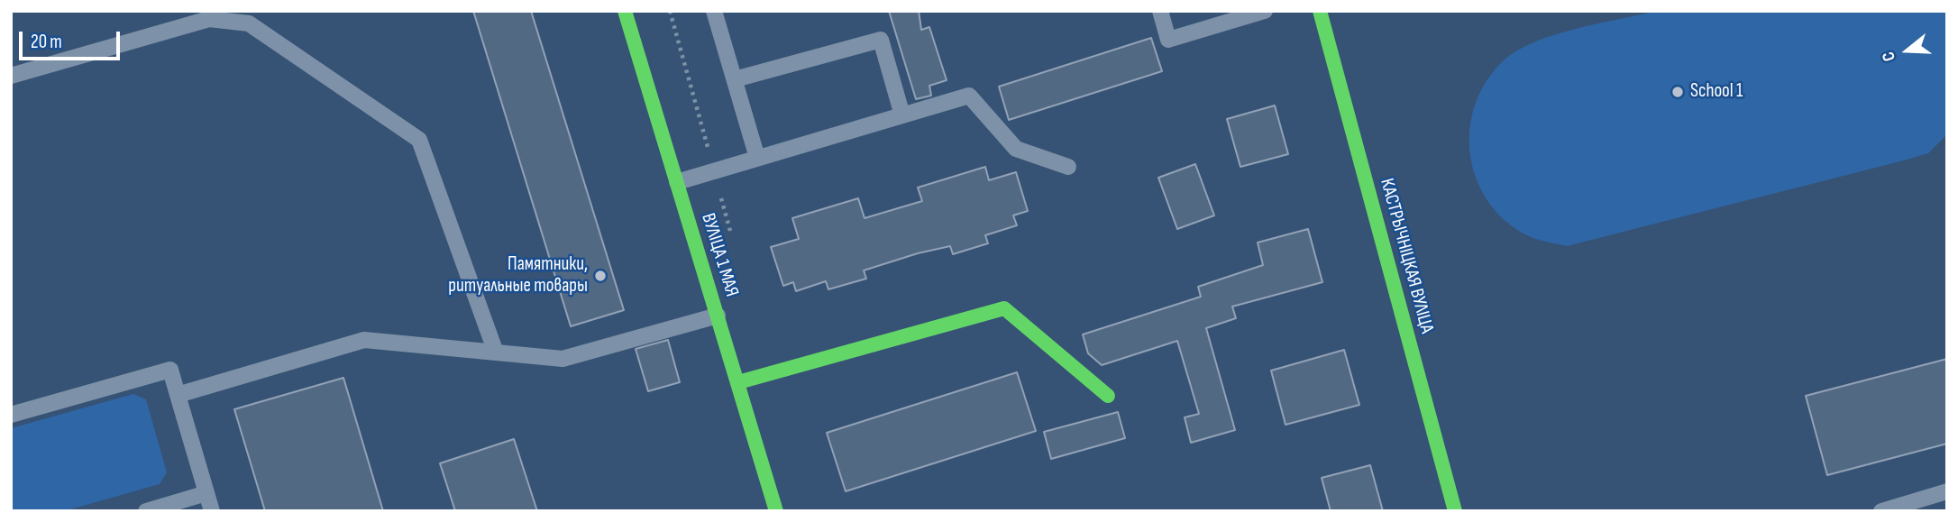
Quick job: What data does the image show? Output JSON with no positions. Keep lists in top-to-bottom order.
{
  "streets": {
    "street": ["ВУЛІЦА 1 МАЯ", "КАСТРЫЧНІЦКАЯ ВУЛІЦА"]
  },
  "places": ["School 1", "Памятники, ритуальные товары"],
  "scale_bar": "20 m",
  "north": "left"
}
